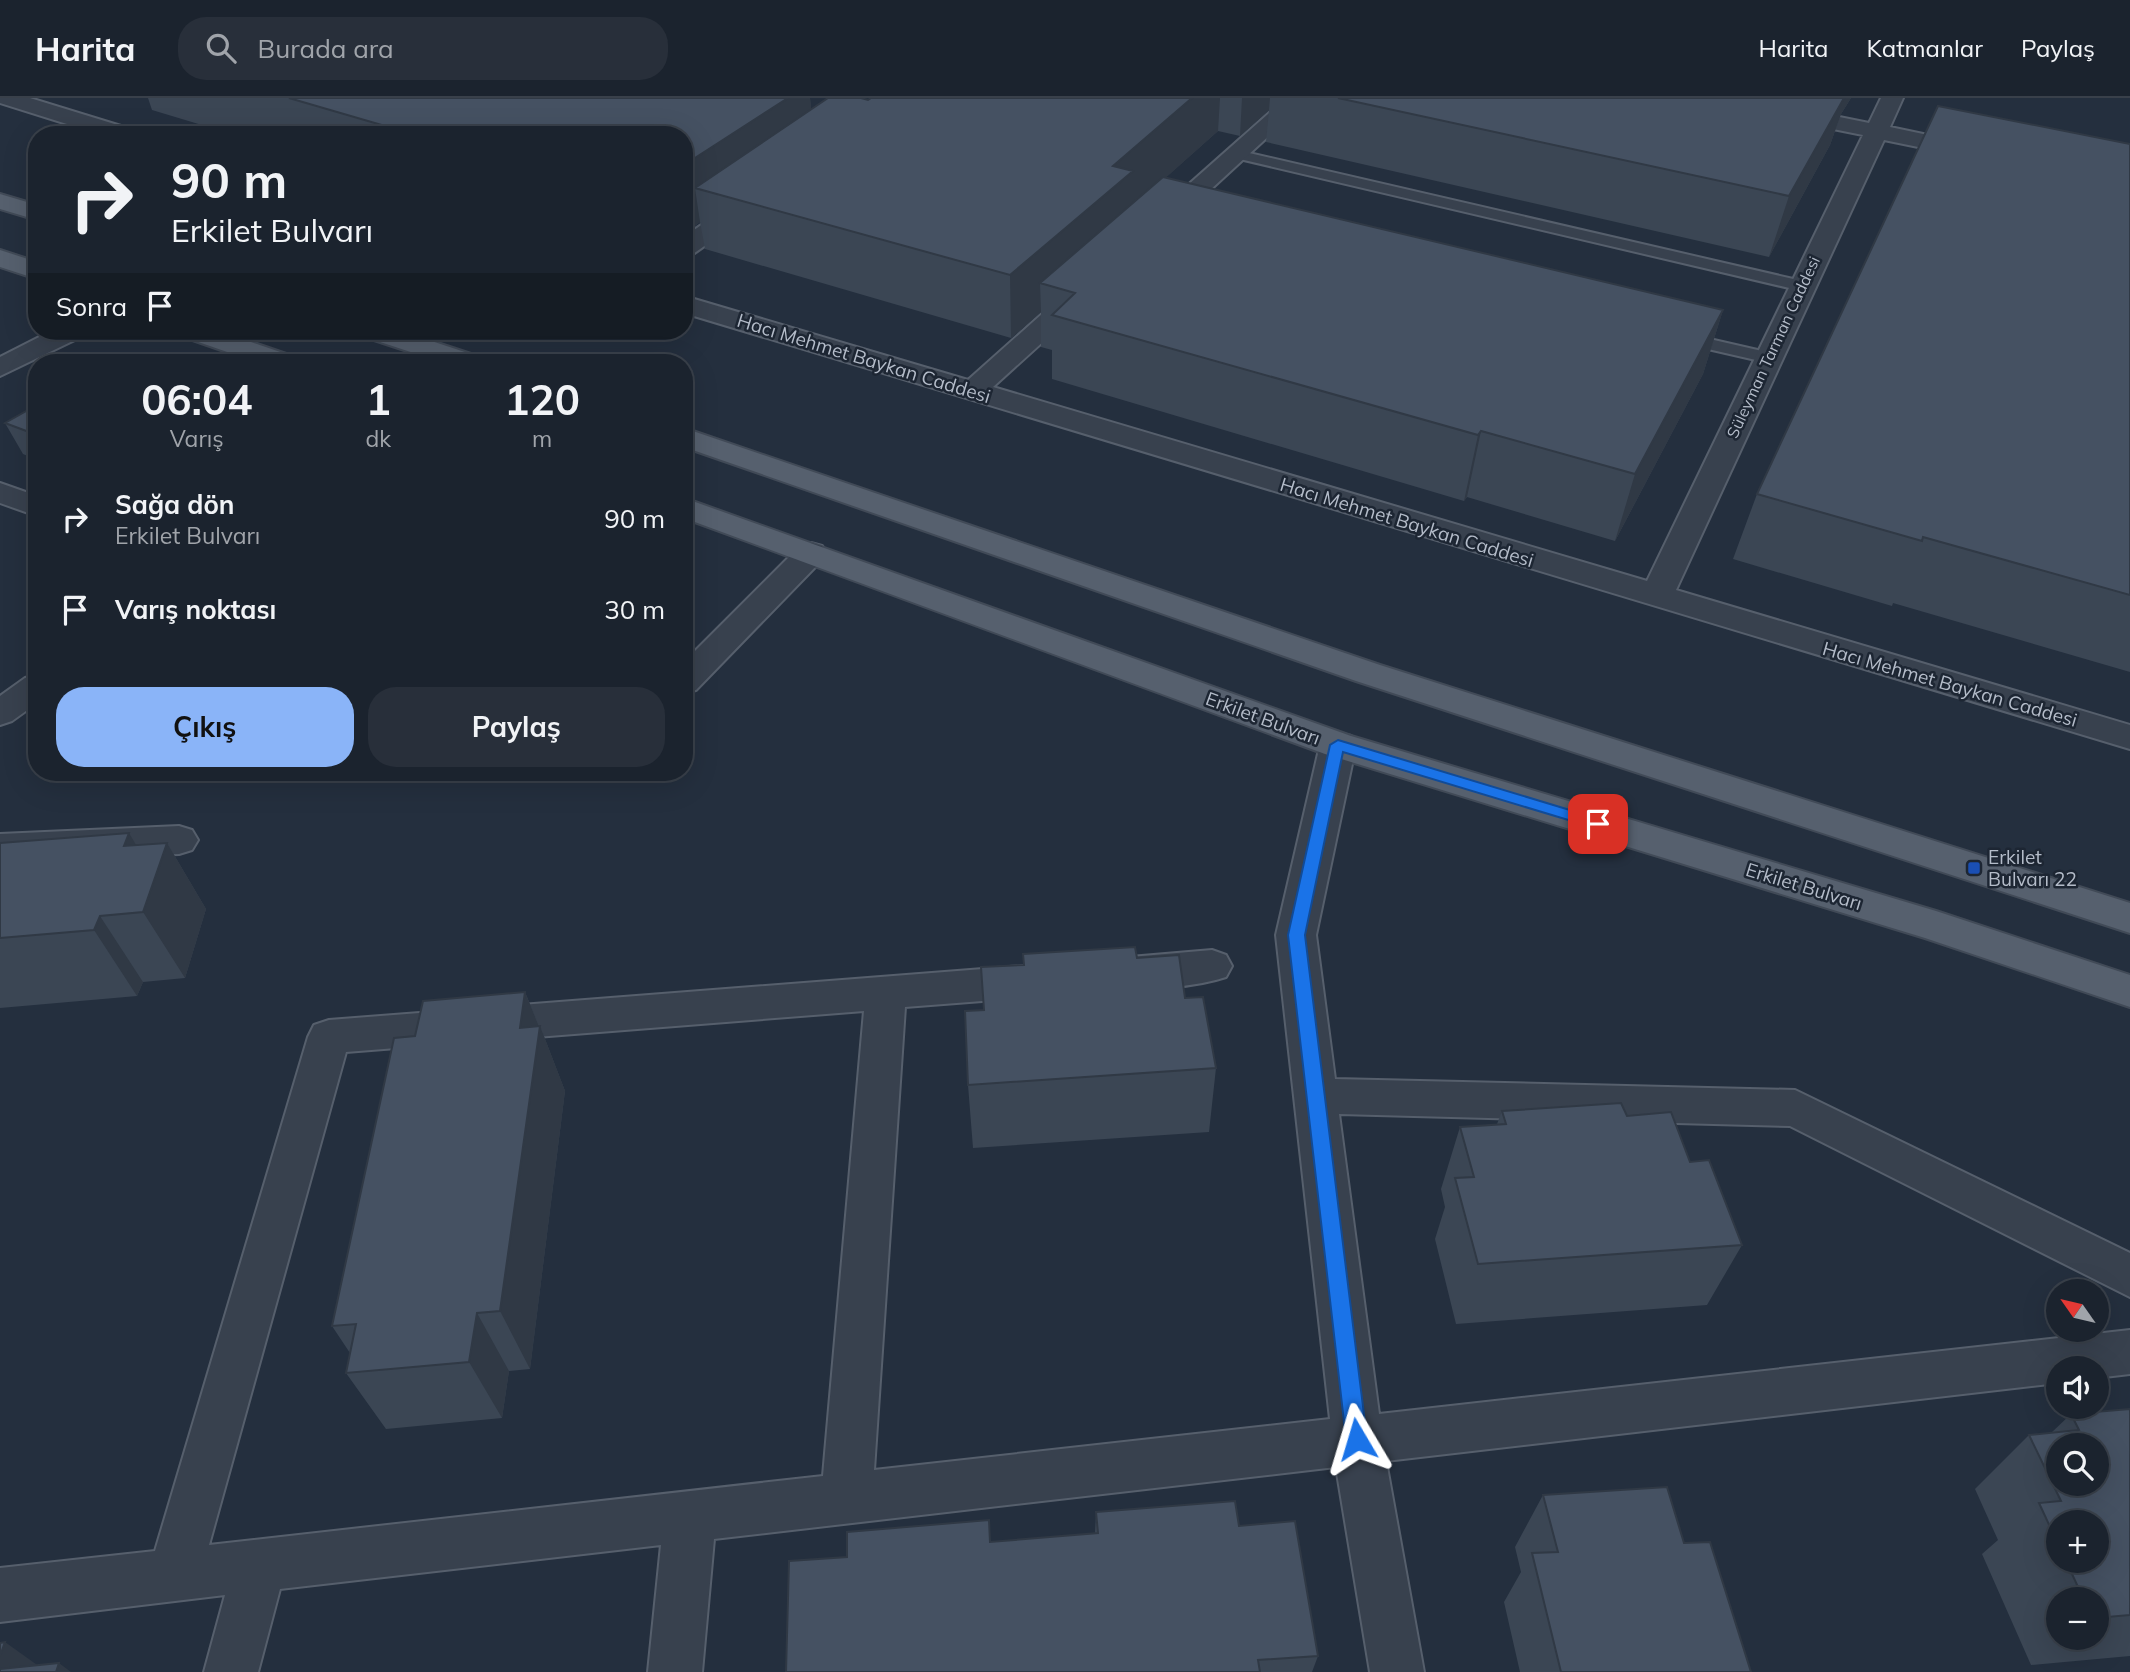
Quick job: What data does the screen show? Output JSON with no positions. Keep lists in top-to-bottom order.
{
  "streets": {
    "main road": ["Erkilet Bulvarı"],
    "street": ["Süleyman Tarman Caddesi", "Hacı Mehmet Baykan Caddesi"]
  },
  "crossings": [
    ["Süleyman Tarman Caddesi", "Hacı Mehmet Baykan Caddesi"]
  ],
  "places": {
    "transit": ["Erkilet Bulvarı 22"]
  },
  "north": "top left",
  "page": {
    "header": "Harita",
    "search": "Burada ara",
    "nav": ["Harita", "Katmanlar", "Paylaş"],
    "turn": ["90 m", "Erkilet Bulvarı"],
    "then": "Sonra",
    "eta": [
      "06:04",
      "Varış",
      "1",
      "dk",
      "120",
      "m"
    ],
    "list": [
      {
        "name": "Sağa dön",
        "note": "Erkilet Bulvarı",
        "value": "90 m"
      },
      {
        "name": "Varış noktası",
        "value": "30 m"
      }
    ],
    "buttons": ["Çıkış", "Paylaş"],
    "map_buttons": ["+", "−"]
  }
}
